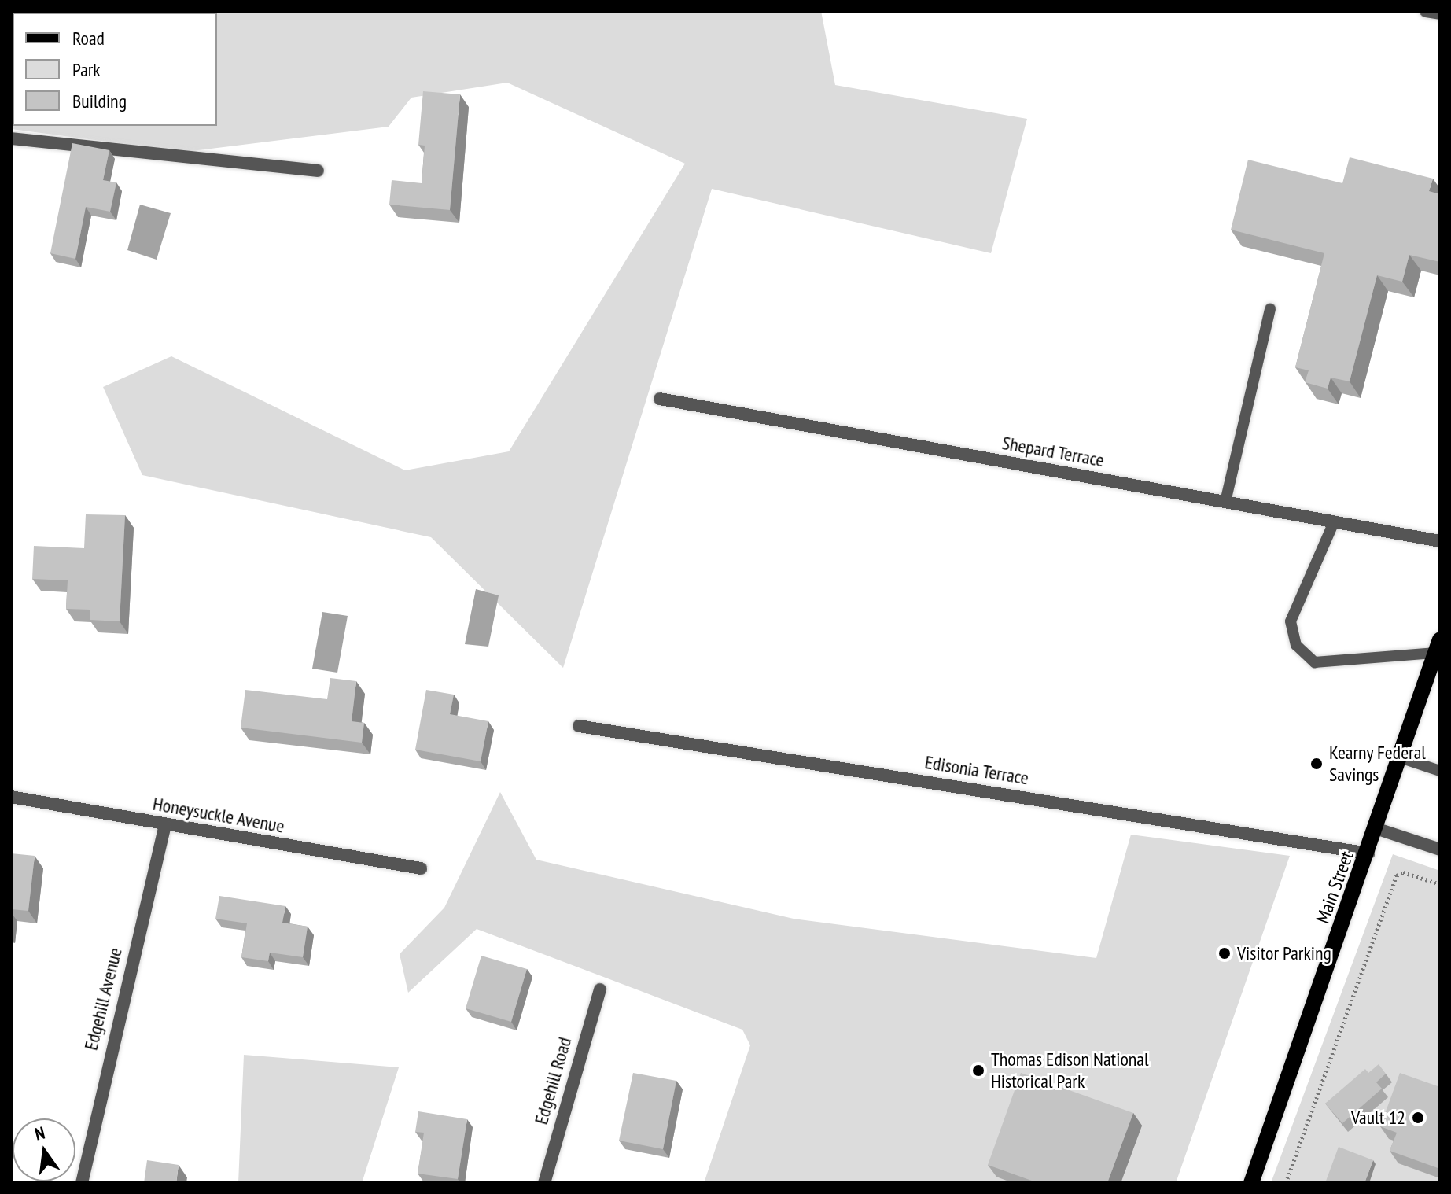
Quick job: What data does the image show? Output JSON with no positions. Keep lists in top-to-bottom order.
{
  "streets": {
    "main road": ["Main Street"],
    "street": [
      "Shepard Terrace",
      "Edisonia Terrace",
      "Honeysuckle Avenue",
      "Edgehill Avenue",
      "Edgehill Road"
    ]
  },
  "crossings": [
    ["Edisonia Terrace", "Main Street"],
    ["Honeysuckle Avenue", "Edgehill Avenue"]
  ],
  "places": [
    "Kearny Federal Savings",
    "Visitor Parking",
    "Thomas Edison National Historical Park",
    "Vault 12"
  ],
  "legend": ["Road", "Park", "Building"],
  "north": "top"
}
